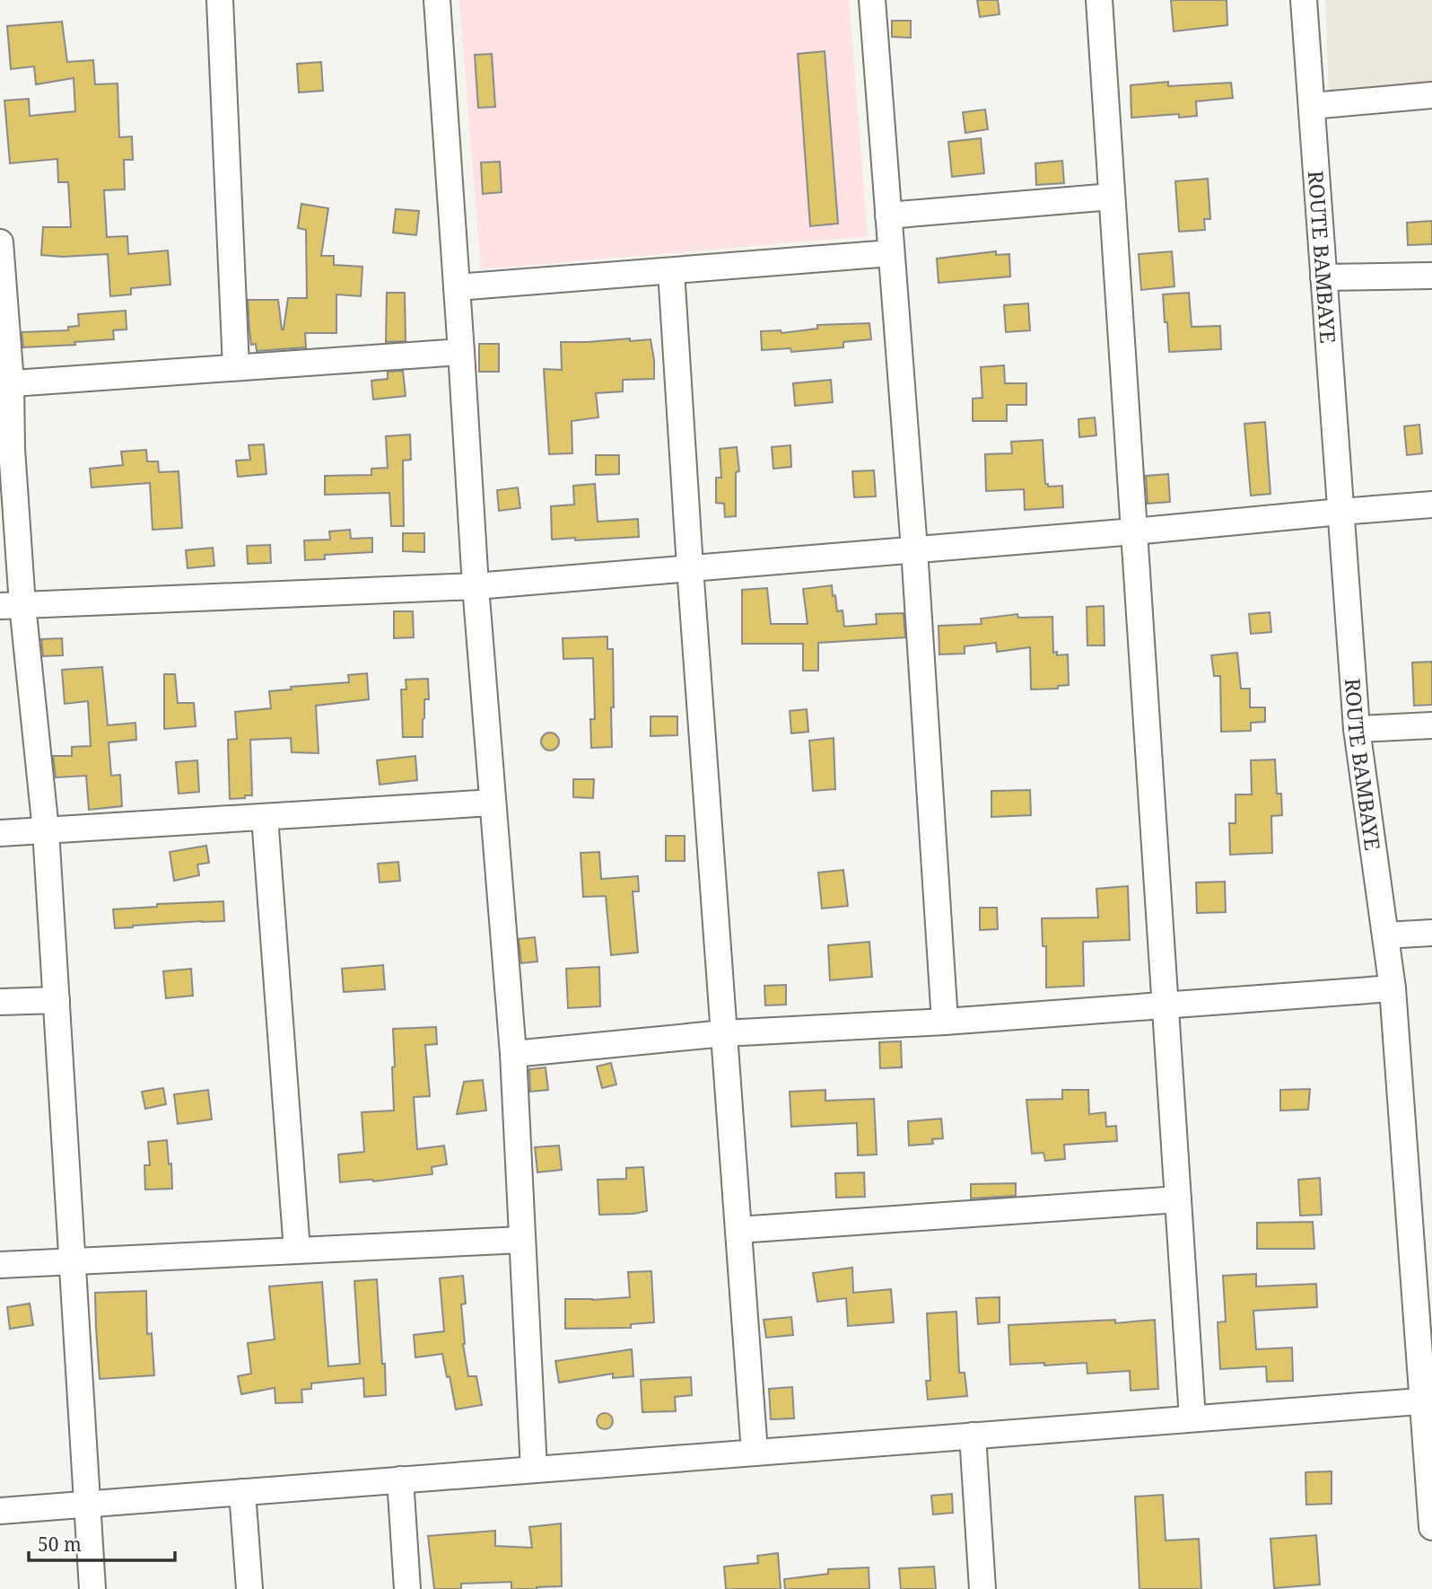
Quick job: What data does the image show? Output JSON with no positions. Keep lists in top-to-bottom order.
{
  "streets": {
    "street": ["ROUTE BAMBAYE"]
  },
  "scale_bar": "50 m"
}
